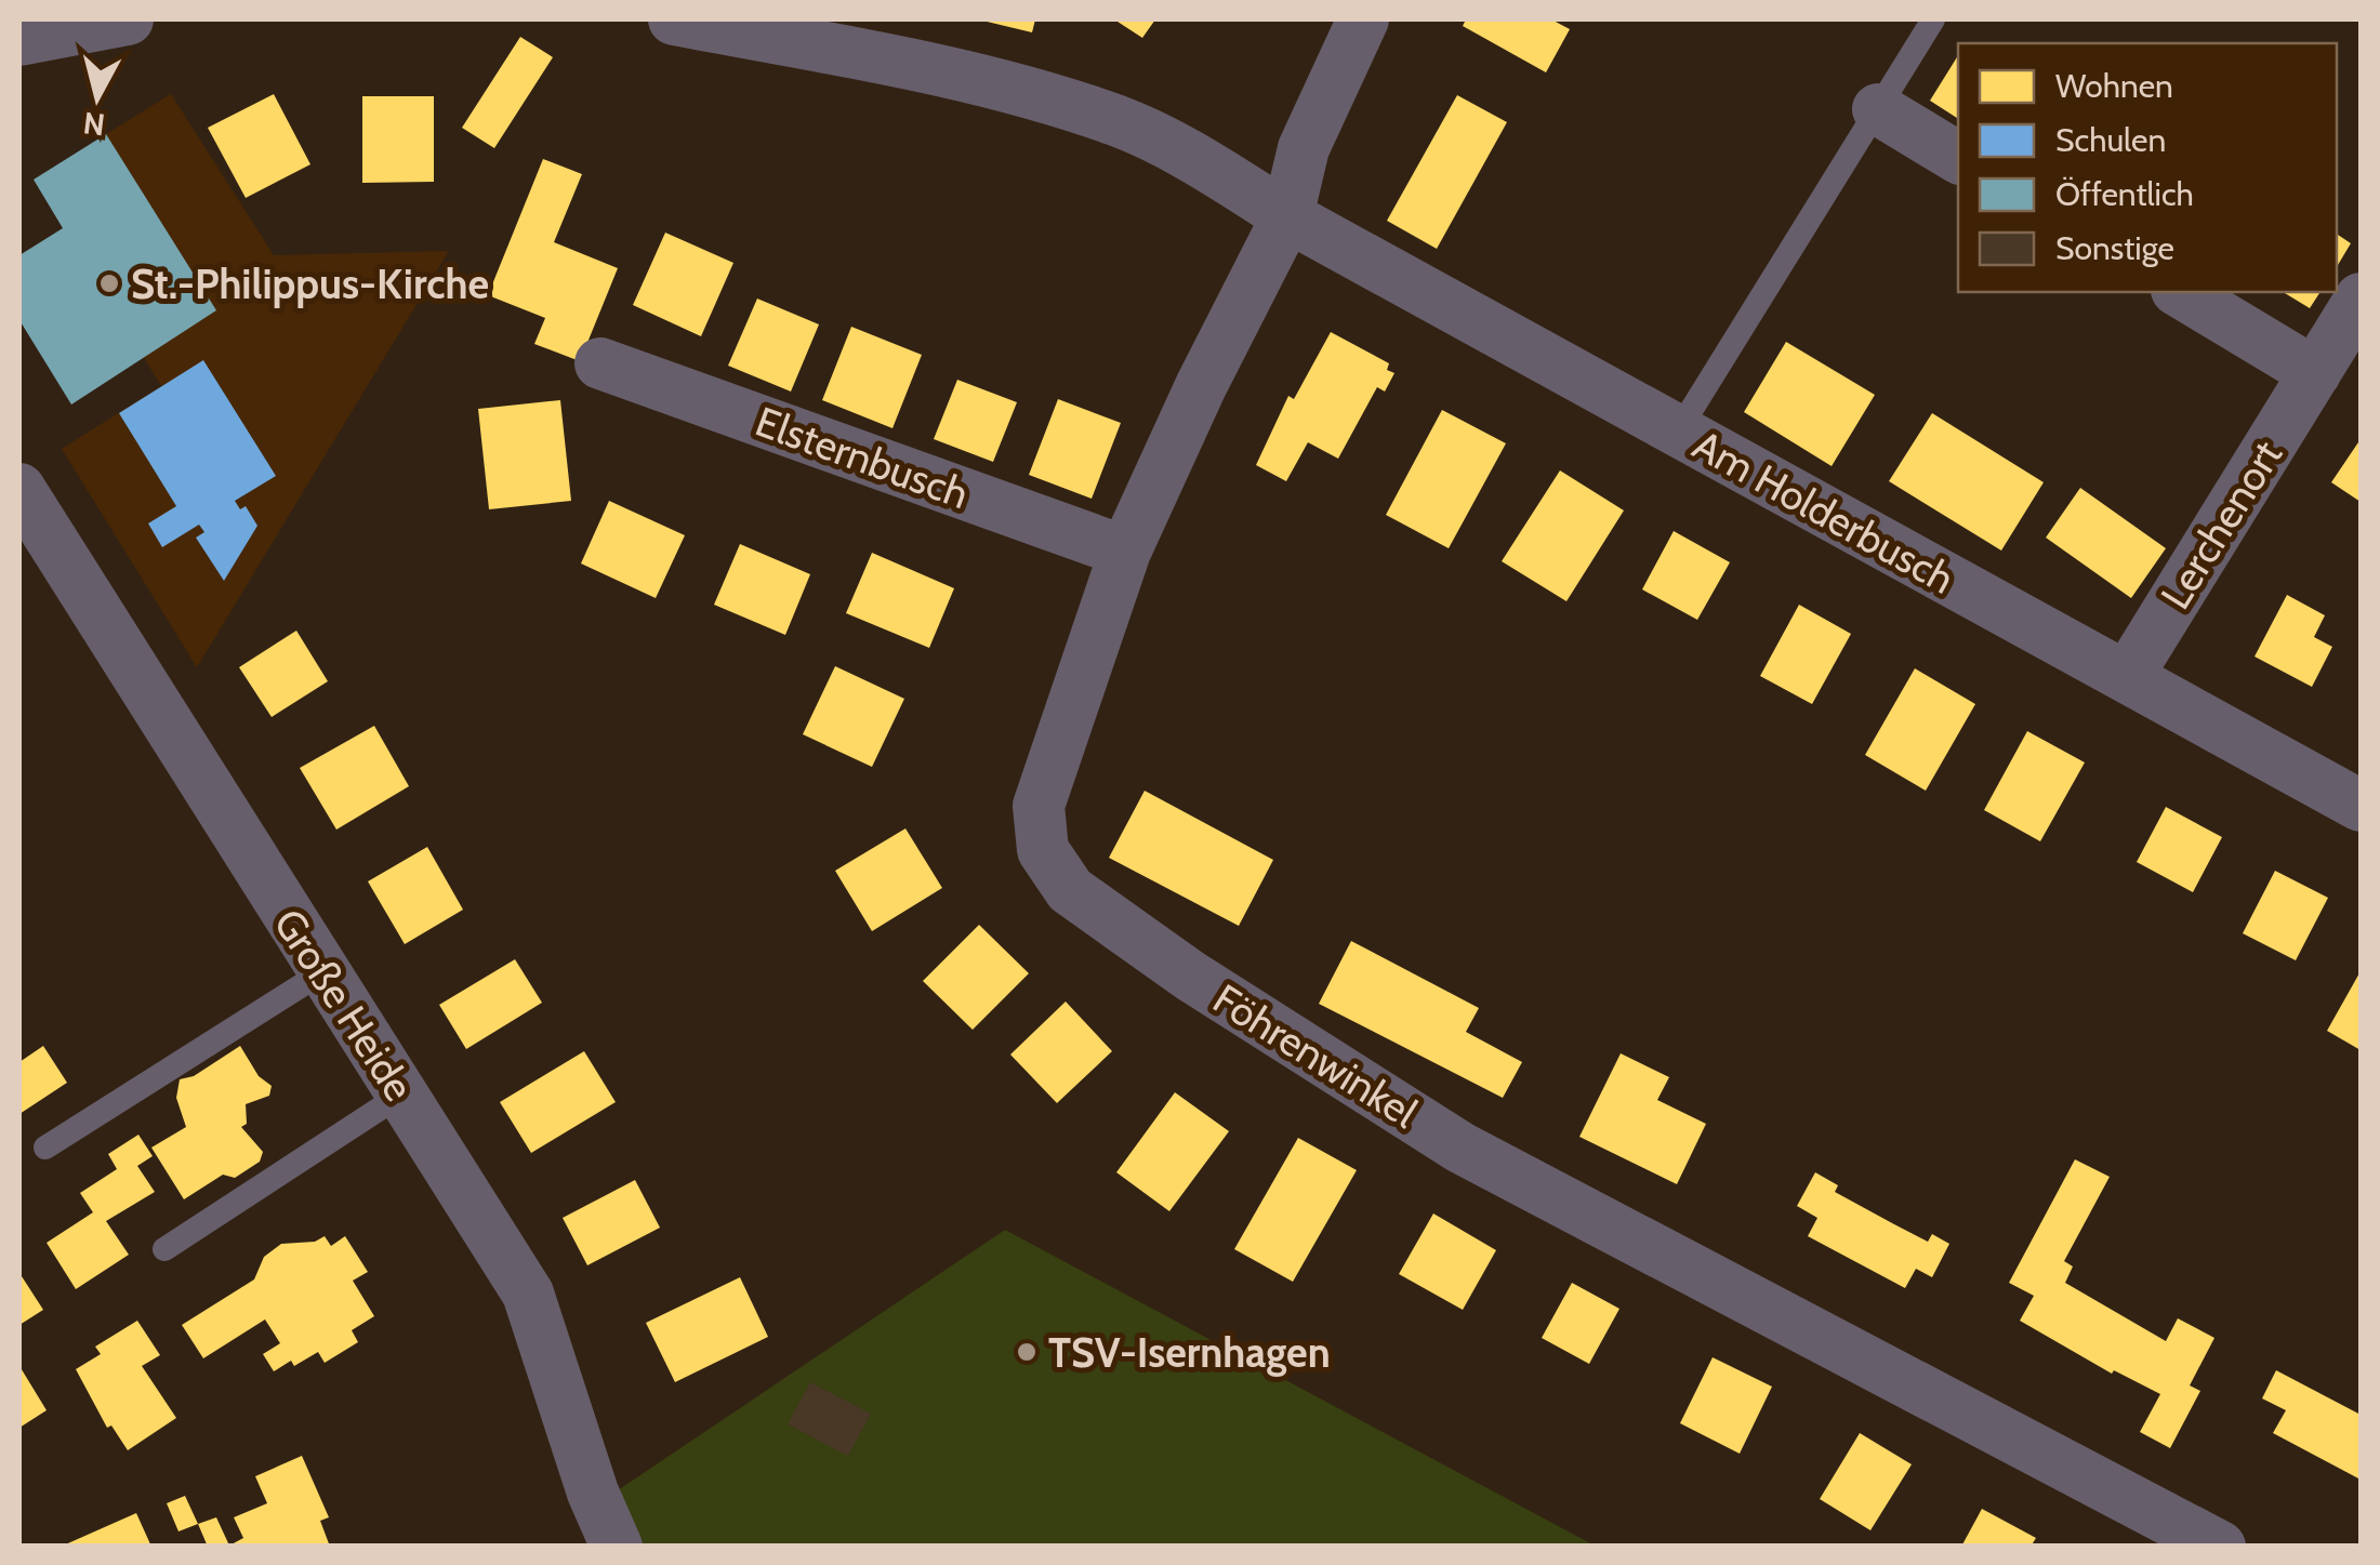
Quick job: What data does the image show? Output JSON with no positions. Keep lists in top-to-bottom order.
{
  "streets": {
    "street": [
      "Elsternbusch",
      "Am Holderbusch",
      "Lerchenort",
      "Große Heide",
      "Föhrenwinkel"
    ]
  },
  "crossings": [
    ["Elsternbusch", "Föhrenwinkel"],
    ["Am Holderbusch", "Lerchenort"],
    ["Am Holderbusch", "Föhrenwinkel"]
  ],
  "places": ["St.-Philippus-Kirche", "TSV-Isernhagen"],
  "legend": [
    "Wohnen",
    "Schulen",
    "Öffentlich",
    "Sonstige"
  ],
  "north": "bottom"
}
